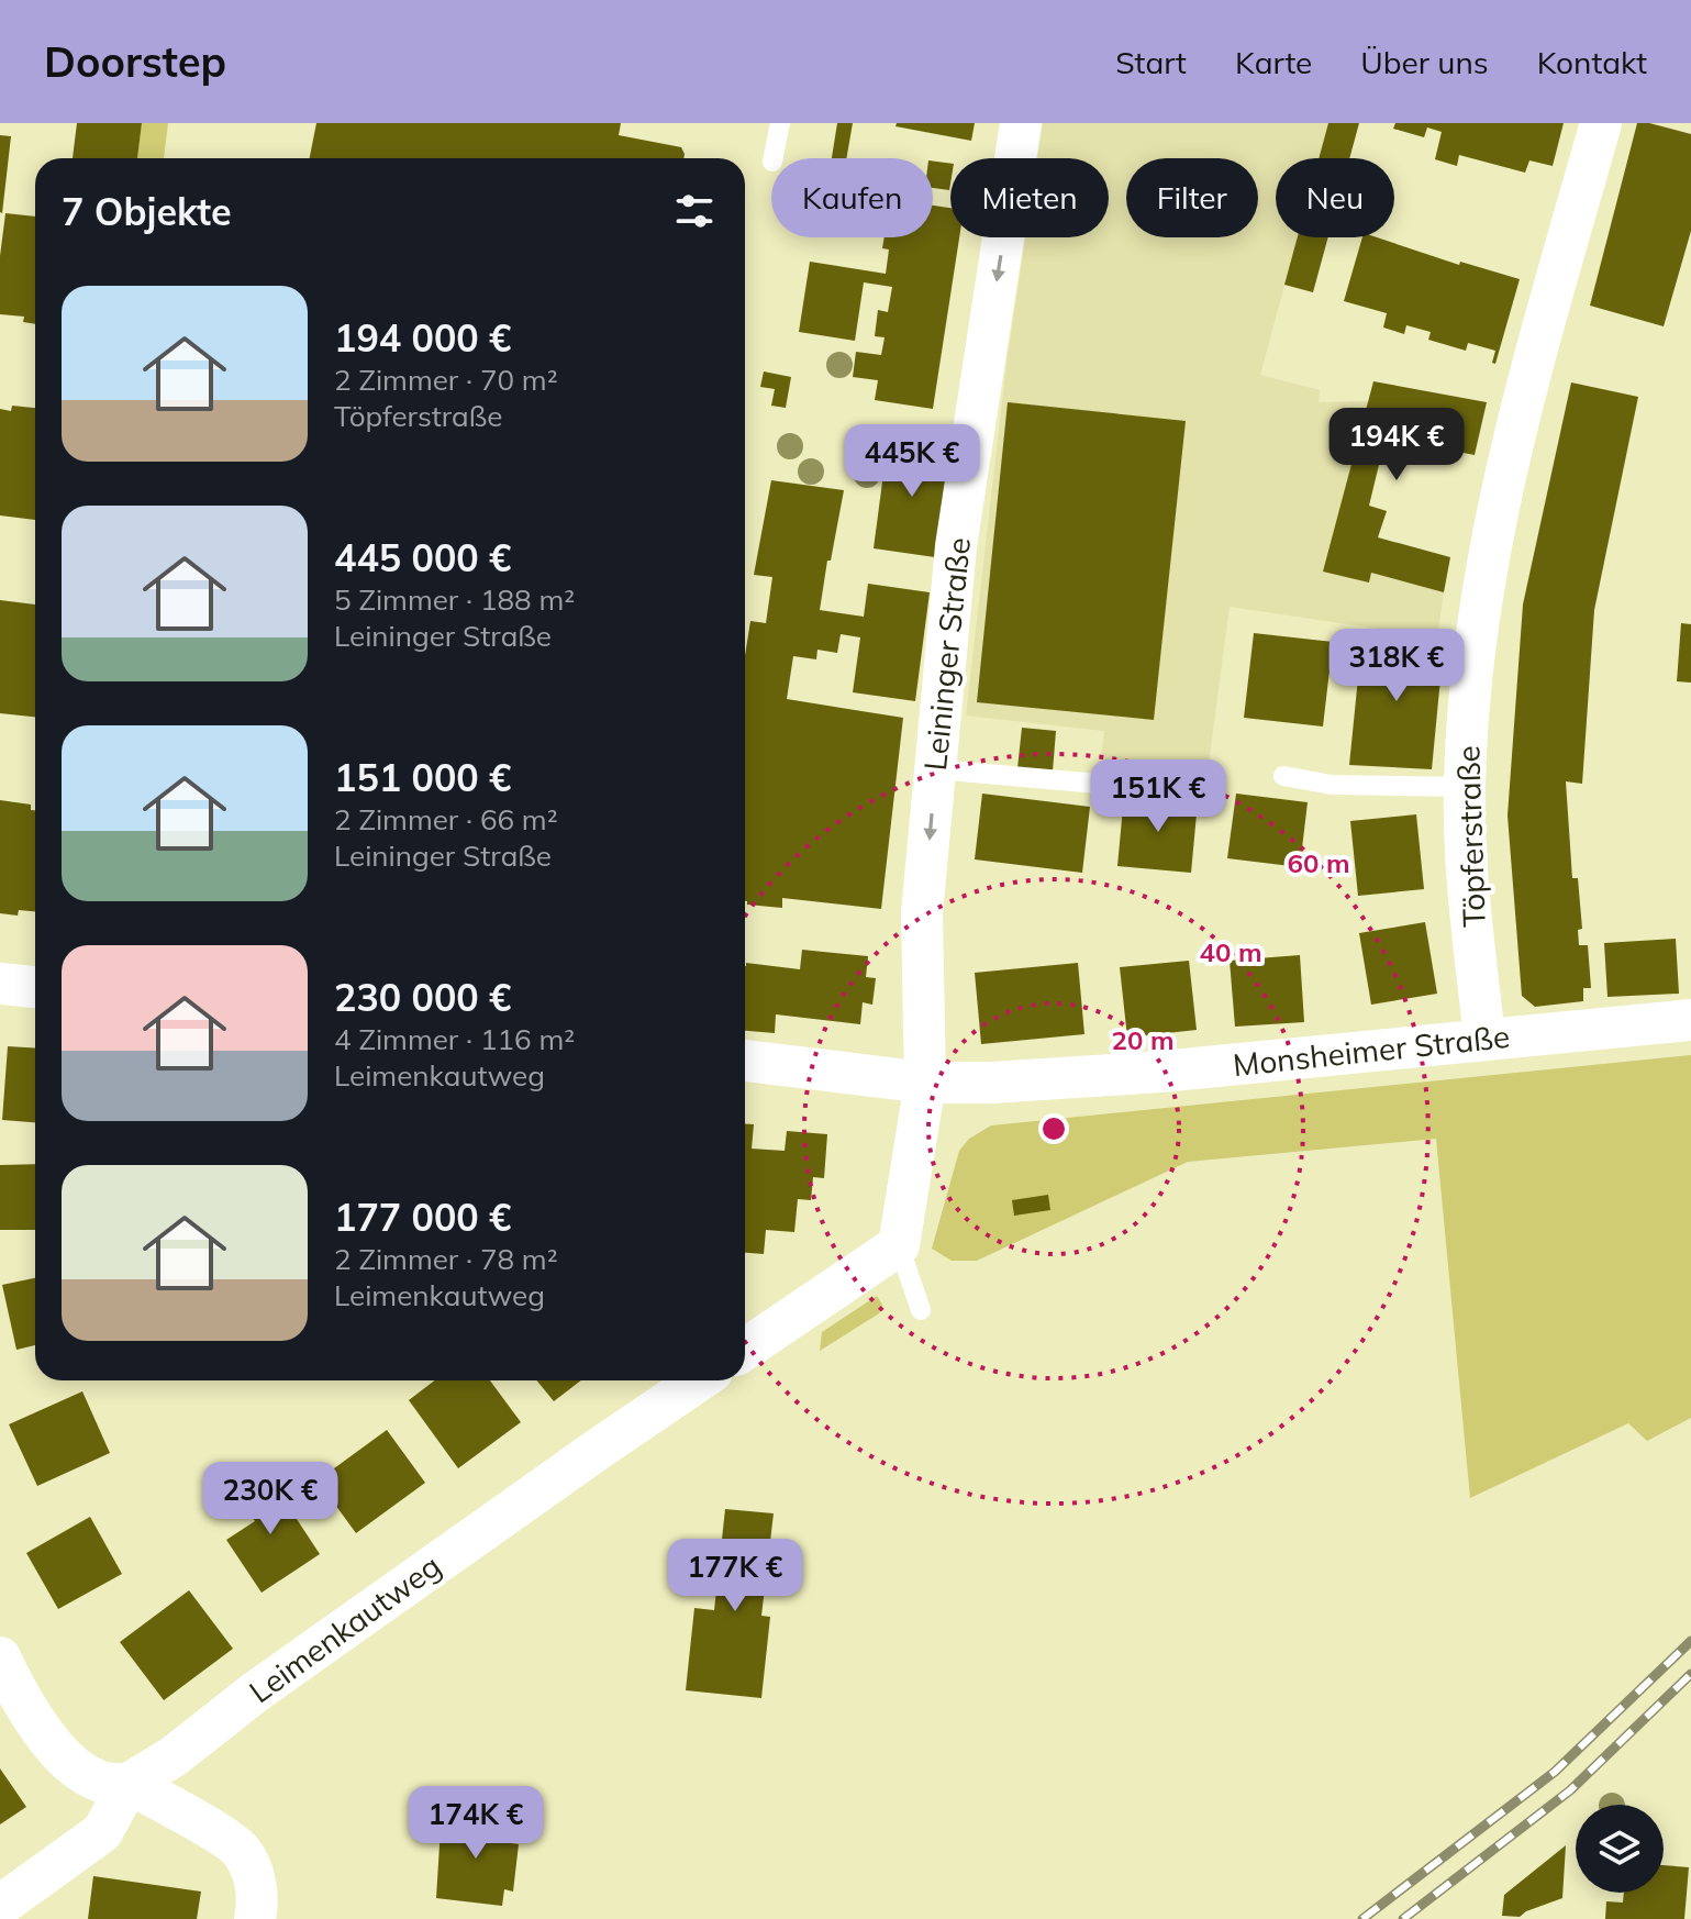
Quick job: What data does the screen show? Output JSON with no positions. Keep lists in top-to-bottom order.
{
  "streets": {
    "street": [
      "Leininger Straße",
      "Töpferstraße",
      "Monsheimer Straße",
      "Leimenkautweg"
    ]
  },
  "crossings": [
    ["Leininger Straße", "Monsheimer Straße"],
    ["Töpferstraße", "Monsheimer Straße"]
  ],
  "one_way": ["Leininger Straße"],
  "page": {
    "header": "Doorstep",
    "nav": [
      "Start",
      "Karte",
      "Über uns",
      "Kontakt"
    ],
    "chip": [
      "Kaufen",
      "Mieten",
      "Filter",
      "Neu"
    ],
    "heading": "7 Objekte",
    "list": [
      {
        "name": "194 000 €",
        "note": "2 Zimmer · 70 m² · Töpferstraße"
      },
      {
        "name": "445 000 €",
        "note": "5 Zimmer · 188 m² · Leininger Straße"
      },
      {
        "name": "151 000 €",
        "note": "2 Zimmer · 66 m² · Leininger Straße"
      },
      {
        "name": "230 000 €",
        "note": "4 Zimmer · 116 m² · Leimenkautweg"
      },
      {
        "name": "177 000 €",
        "note": "2 Zimmer · 78 m² · Leimenkautweg"
      }
    ],
    "price": [
      "194K €",
      "445K €",
      "318K €",
      "151K €",
      "230K €",
      "177K €",
      "174K €"
    ]
  },
  "rings": ["60 m", "40 m", "20 m"]
}
